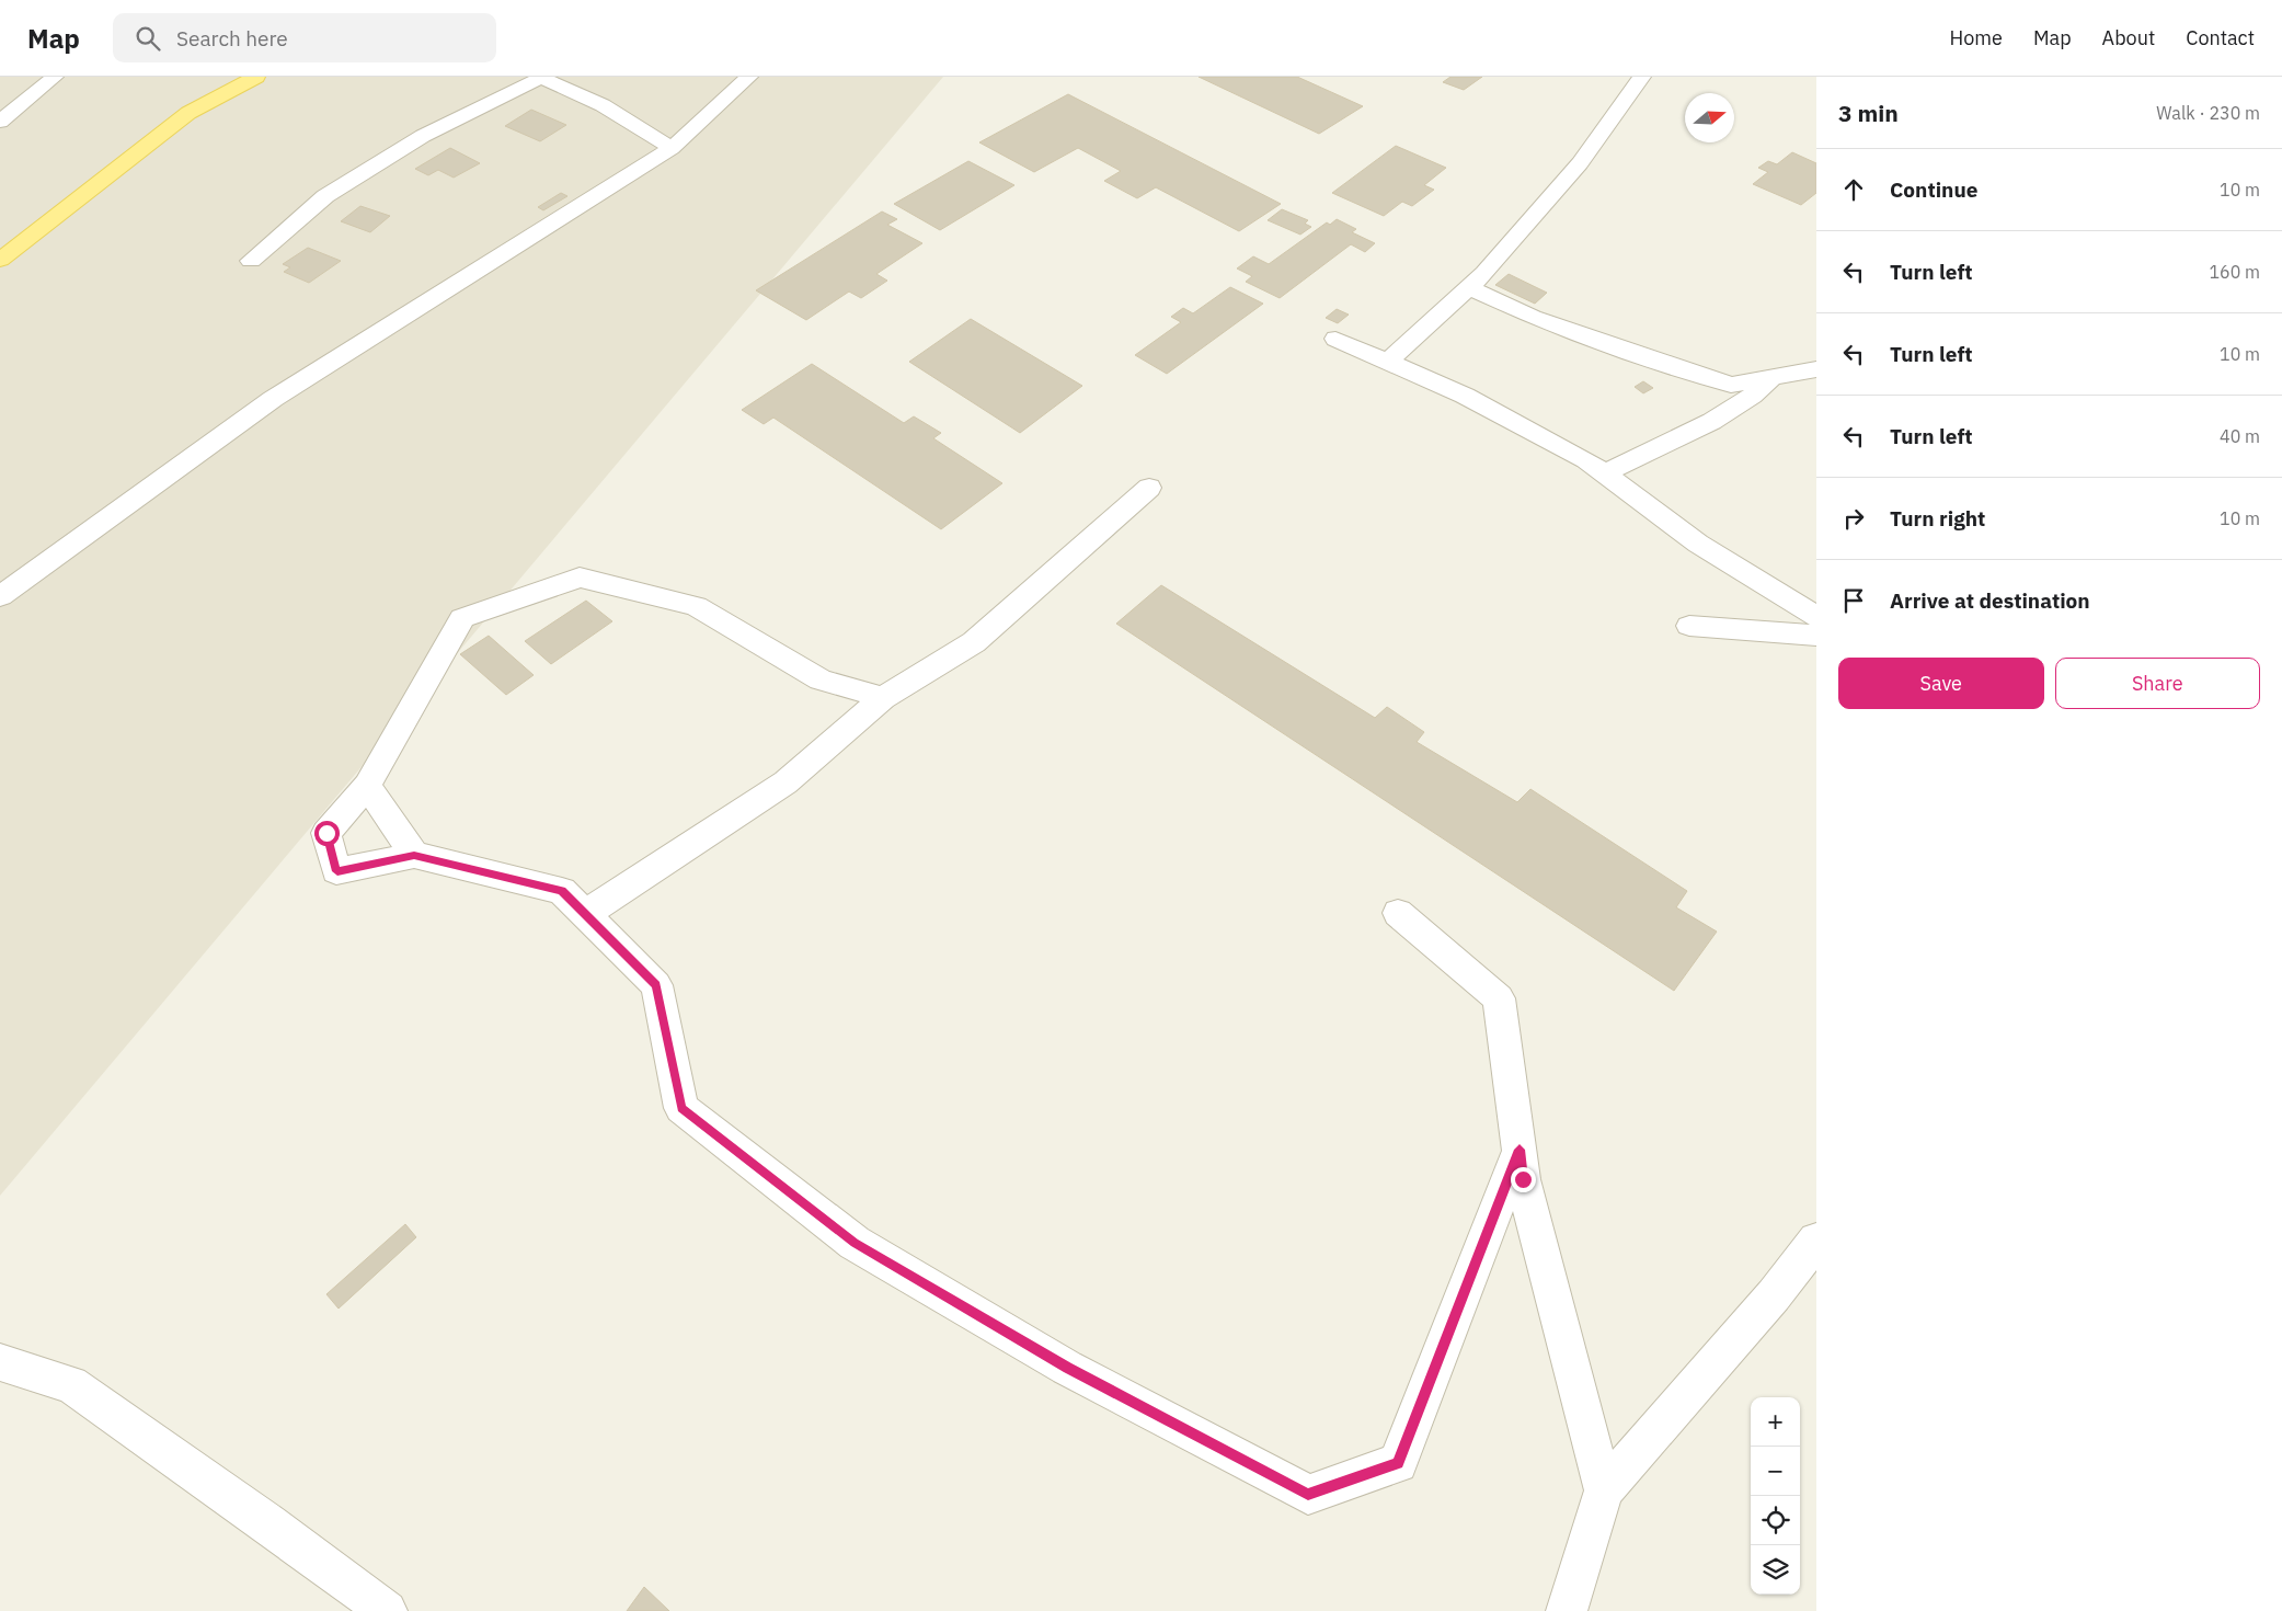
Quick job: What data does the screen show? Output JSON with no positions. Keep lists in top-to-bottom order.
{
  "north": "right",
  "page": {
    "header": "Map",
    "search": "Search here",
    "nav": [
      "Home",
      "Map",
      "About",
      "Contact"
    ],
    "heading": ["3 min", "Walk · 230 m"],
    "list": [
      ["Continue", "10 m"],
      ["Turn left", "160 m"],
      ["Turn left", "10 m"],
      ["Turn left", "40 m"],
      ["Turn right", "10 m"],
      "Arrive at destination"
    ],
    "buttons": ["Save", "Share"],
    "map_buttons": ["+", "−"]
  }
}
